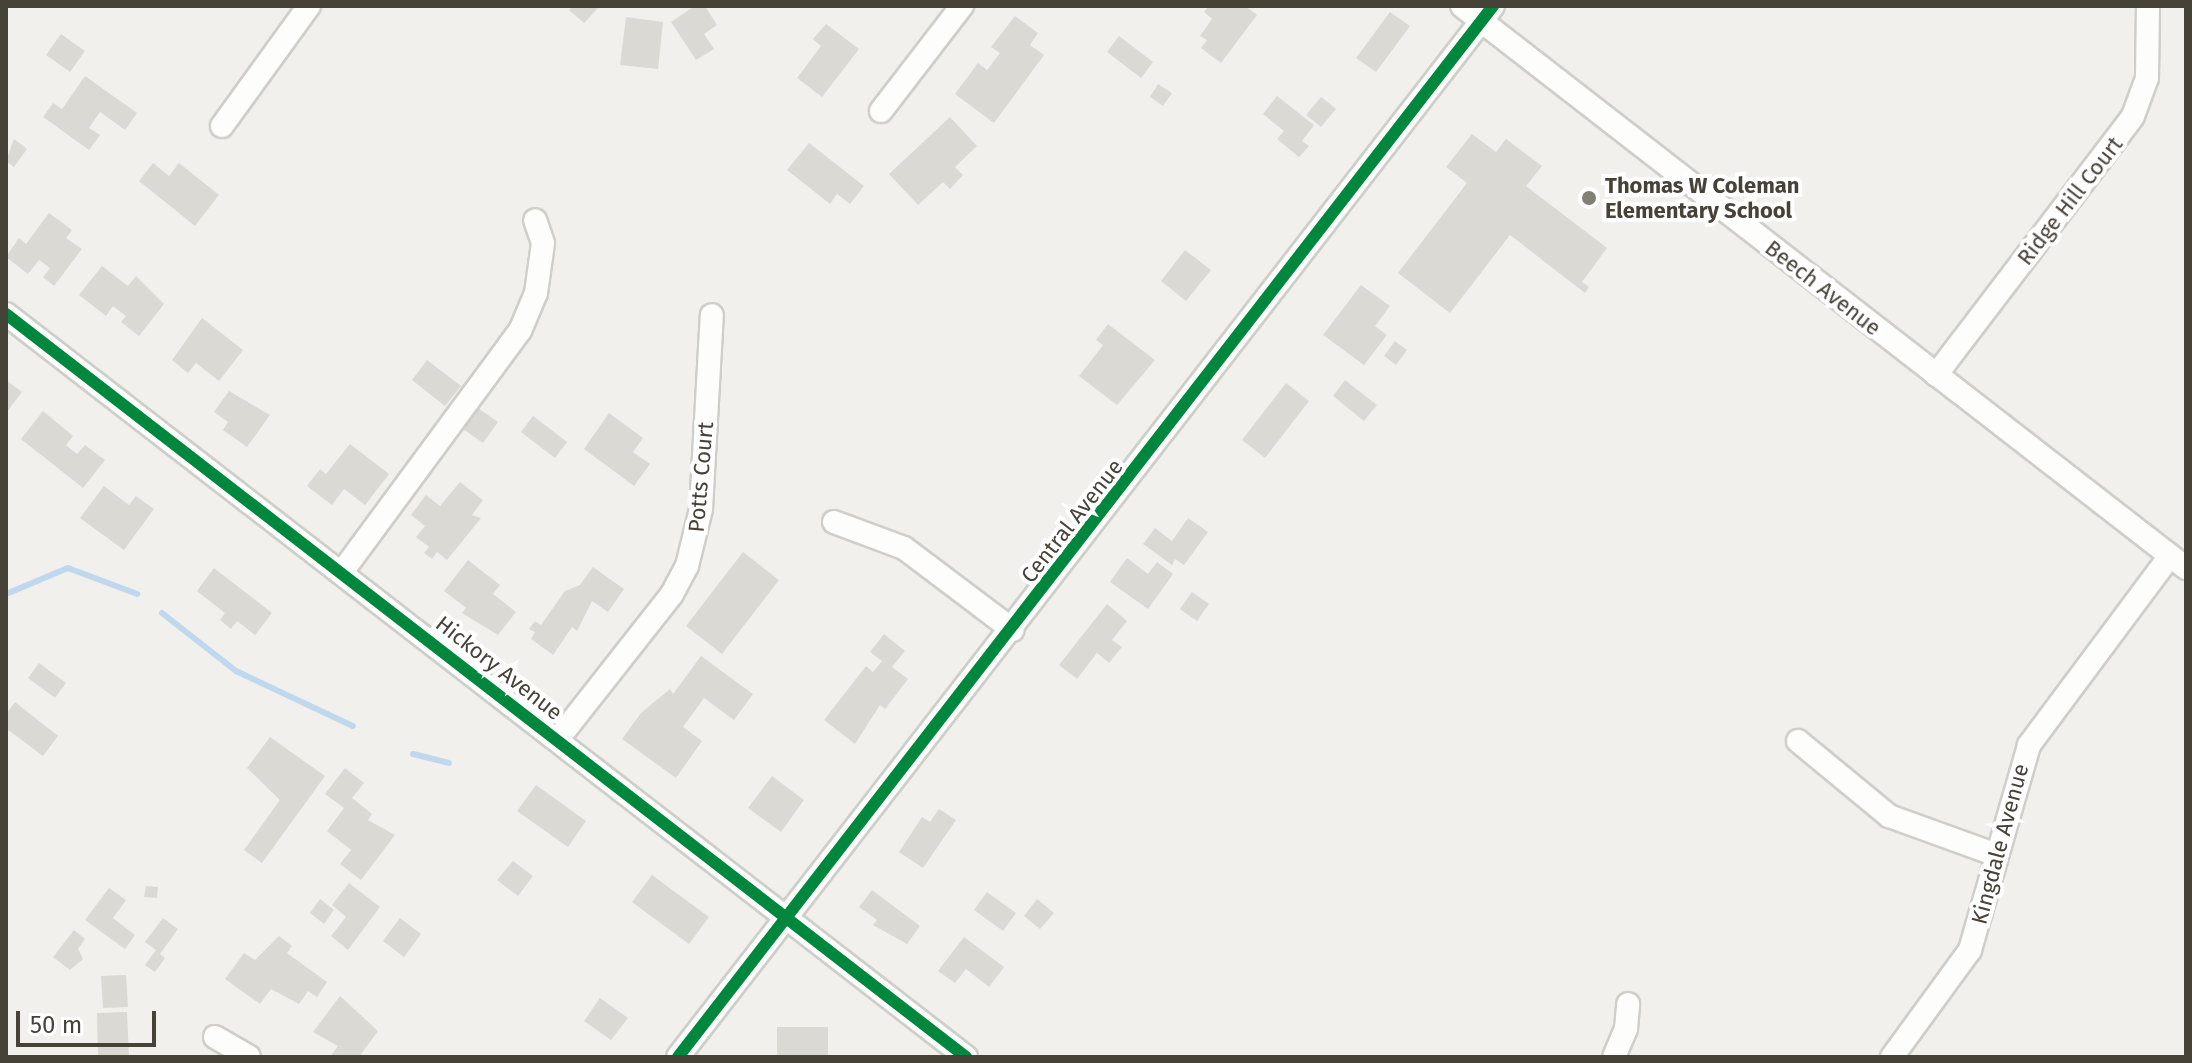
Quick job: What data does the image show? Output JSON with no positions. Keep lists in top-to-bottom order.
{
  "streets": {
    "street": [
      "Ridge Hill Court",
      "Beech Avenue",
      "Potts Court",
      "Central Avenue",
      "Hickory Avenue",
      "Kingdale Avenue"
    ]
  },
  "crossings": [
    ["Ridge Hill Court", "Beech Avenue"],
    ["Beech Avenue", "Central Avenue"],
    ["Beech Avenue", "Kingdale Avenue"],
    ["Potts Court", "Hickory Avenue"],
    ["Central Avenue", "Hickory Avenue"]
  ],
  "places": ["Thomas W Coleman Elementary School"],
  "scale_bar": "50 m"
}
